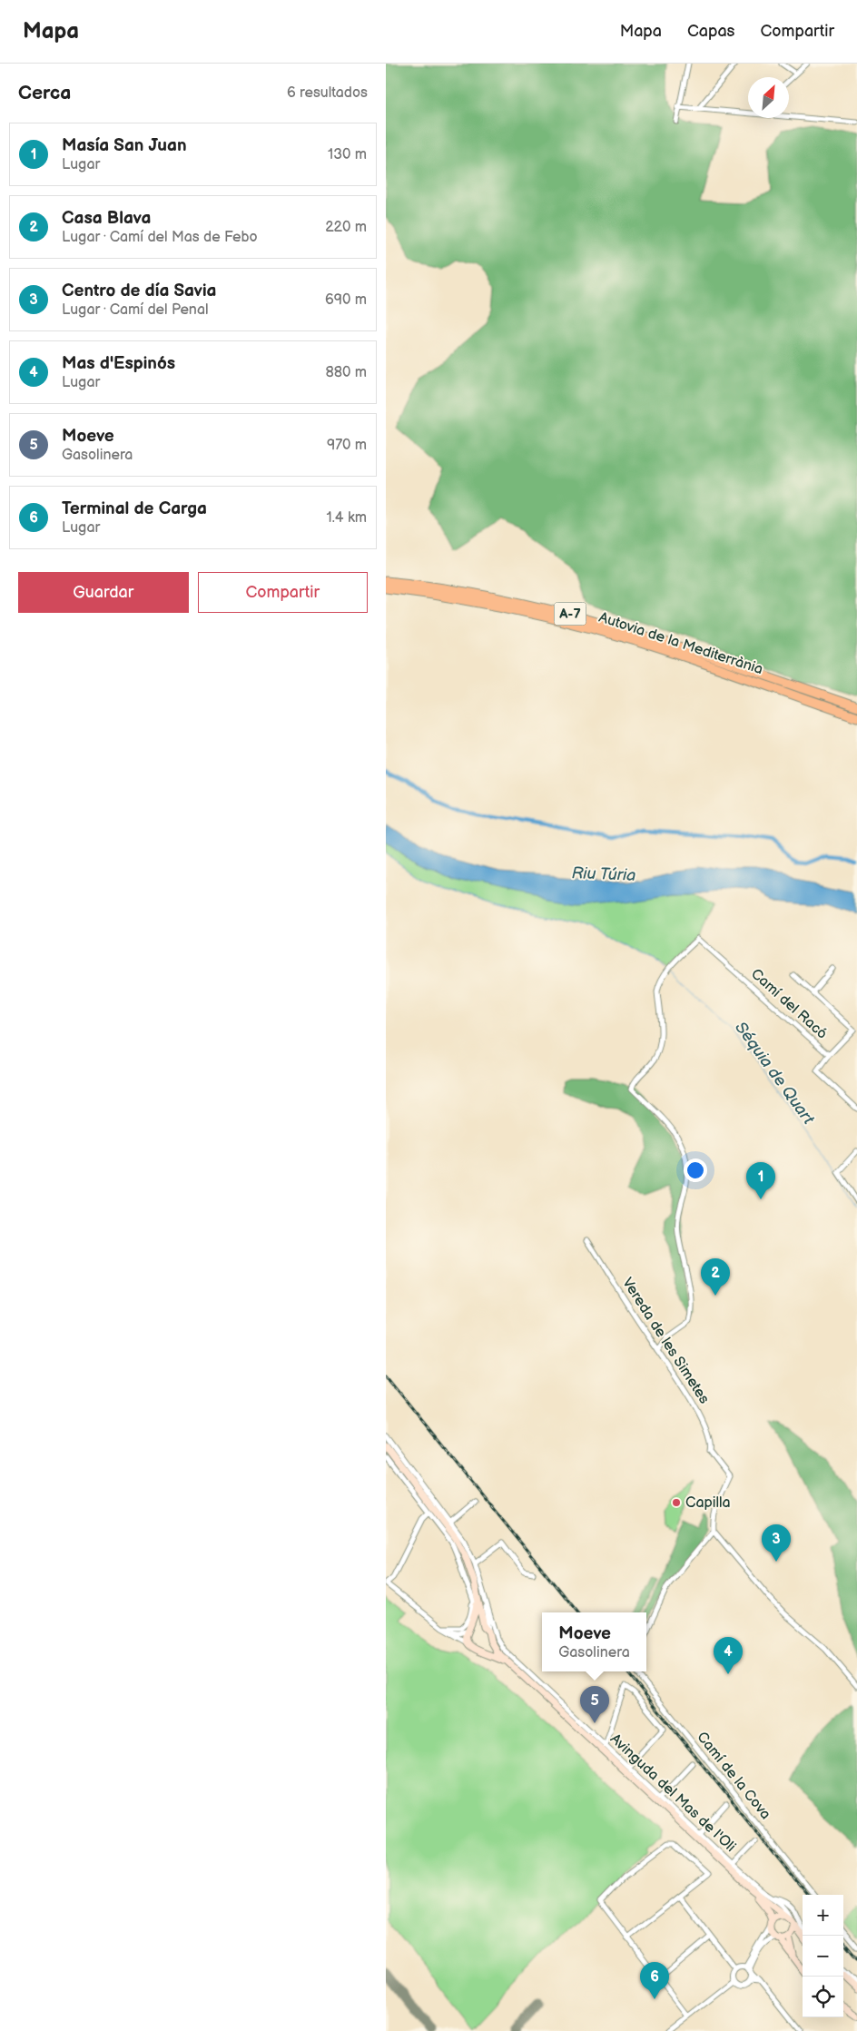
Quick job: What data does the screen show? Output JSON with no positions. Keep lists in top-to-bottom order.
{
  "streets": {
    "highway": ["A-7", "Autovia de la Mediterrània"],
    "street": [
      "Camí del Racó",
      "Vereda de les Simetes",
      "Camí de la Cova",
      "Avinguda del Mas de l'Oli"
    ]
  },
  "crossings": [
    ["Camí del Racó", "Vereda de les Simetes"]
  ],
  "water": ["Riu Túria", "Séquia de Quart"],
  "places": ["Capilla"],
  "north": "top right",
  "page": {
    "header": "Mapa",
    "nav": ["Mapa", "Capas", "Compartir"],
    "heading": ["Cerca", "6 resultados"],
    "list": [
      {
        "mark": "1",
        "name": "Masía San Juan",
        "note": "Lugar",
        "value": "130 m"
      },
      {
        "mark": "2",
        "name": "Casa Blava",
        "note": "Lugar · Camí del Mas de Febo",
        "value": "220 m"
      },
      {
        "mark": "3",
        "name": "Centro de día Savia",
        "note": "Lugar · Camí del Penal",
        "value": "690 m"
      },
      {
        "mark": "4",
        "name": "Mas d'Espinós",
        "note": "Lugar",
        "value": "880 m"
      },
      {
        "mark": "5",
        "name": "Moeve",
        "note": "Gasolinera",
        "value": "970 m"
      },
      {
        "mark": "6",
        "name": "Terminal de Carga",
        "note": "Lugar",
        "value": "1.4 km"
      }
    ],
    "buttons": ["Guardar", "Compartir"],
    "pins": [
      "1",
      "2",
      "3",
      "4",
      "5",
      "6"
    ],
    "popup": ["Moeve", "Gasolinera"],
    "map_buttons": ["+", "−"]
  }
}
